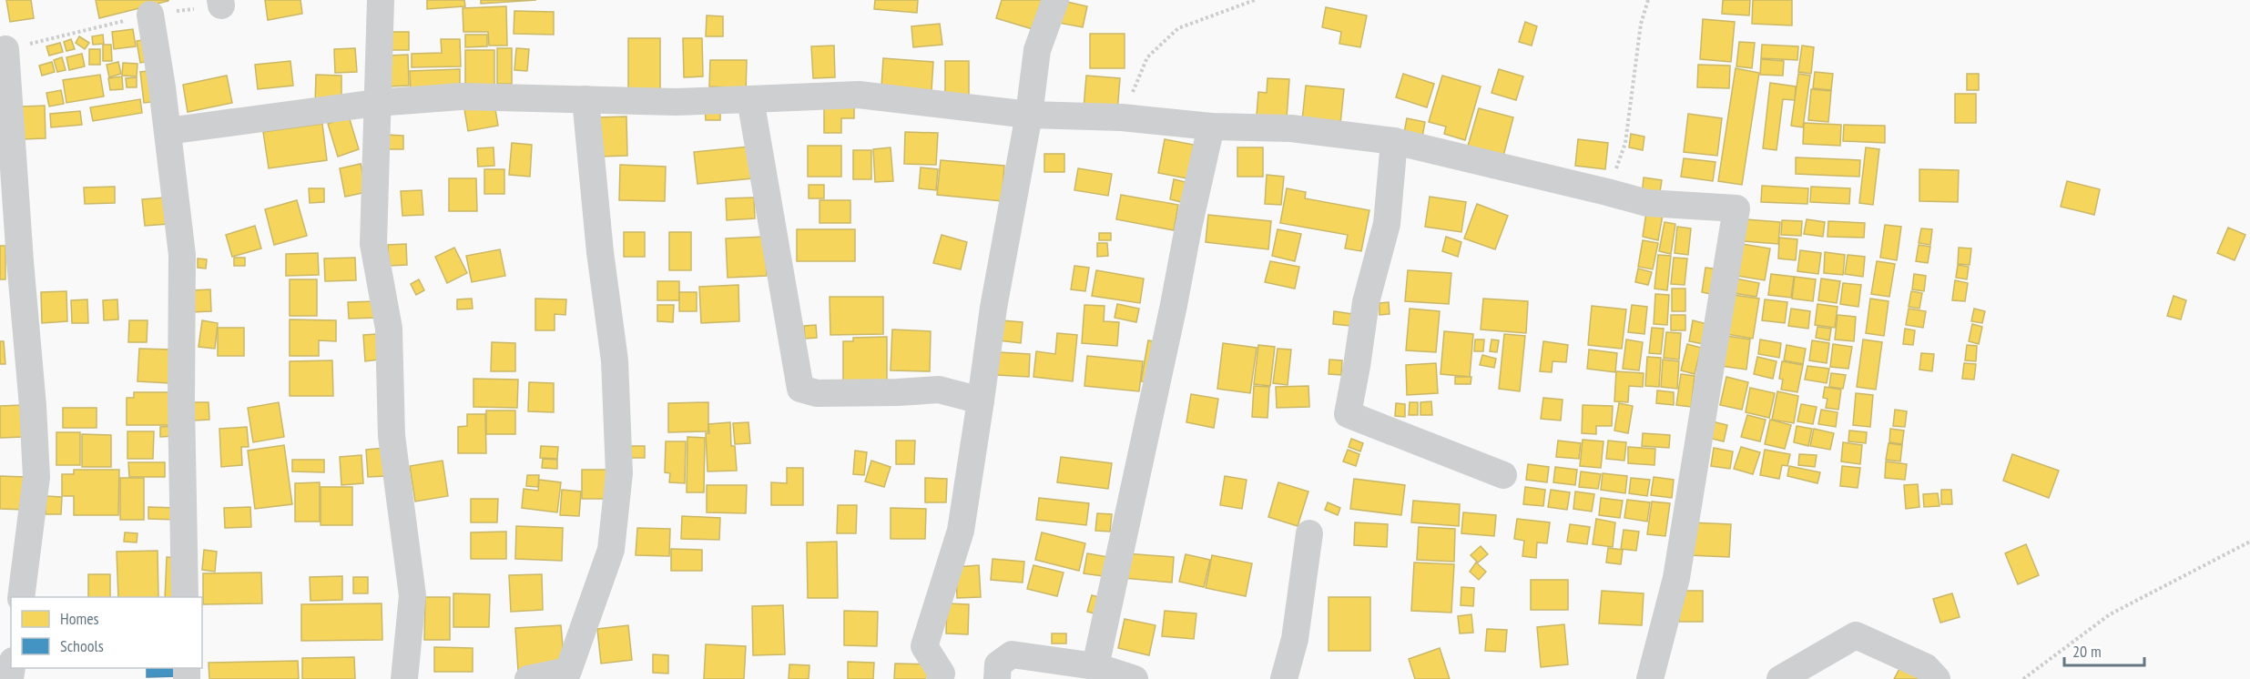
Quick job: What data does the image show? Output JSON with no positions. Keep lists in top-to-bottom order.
{
  "legend": ["Homes", "Schools"],
  "scale_bar": "20 m"
}
